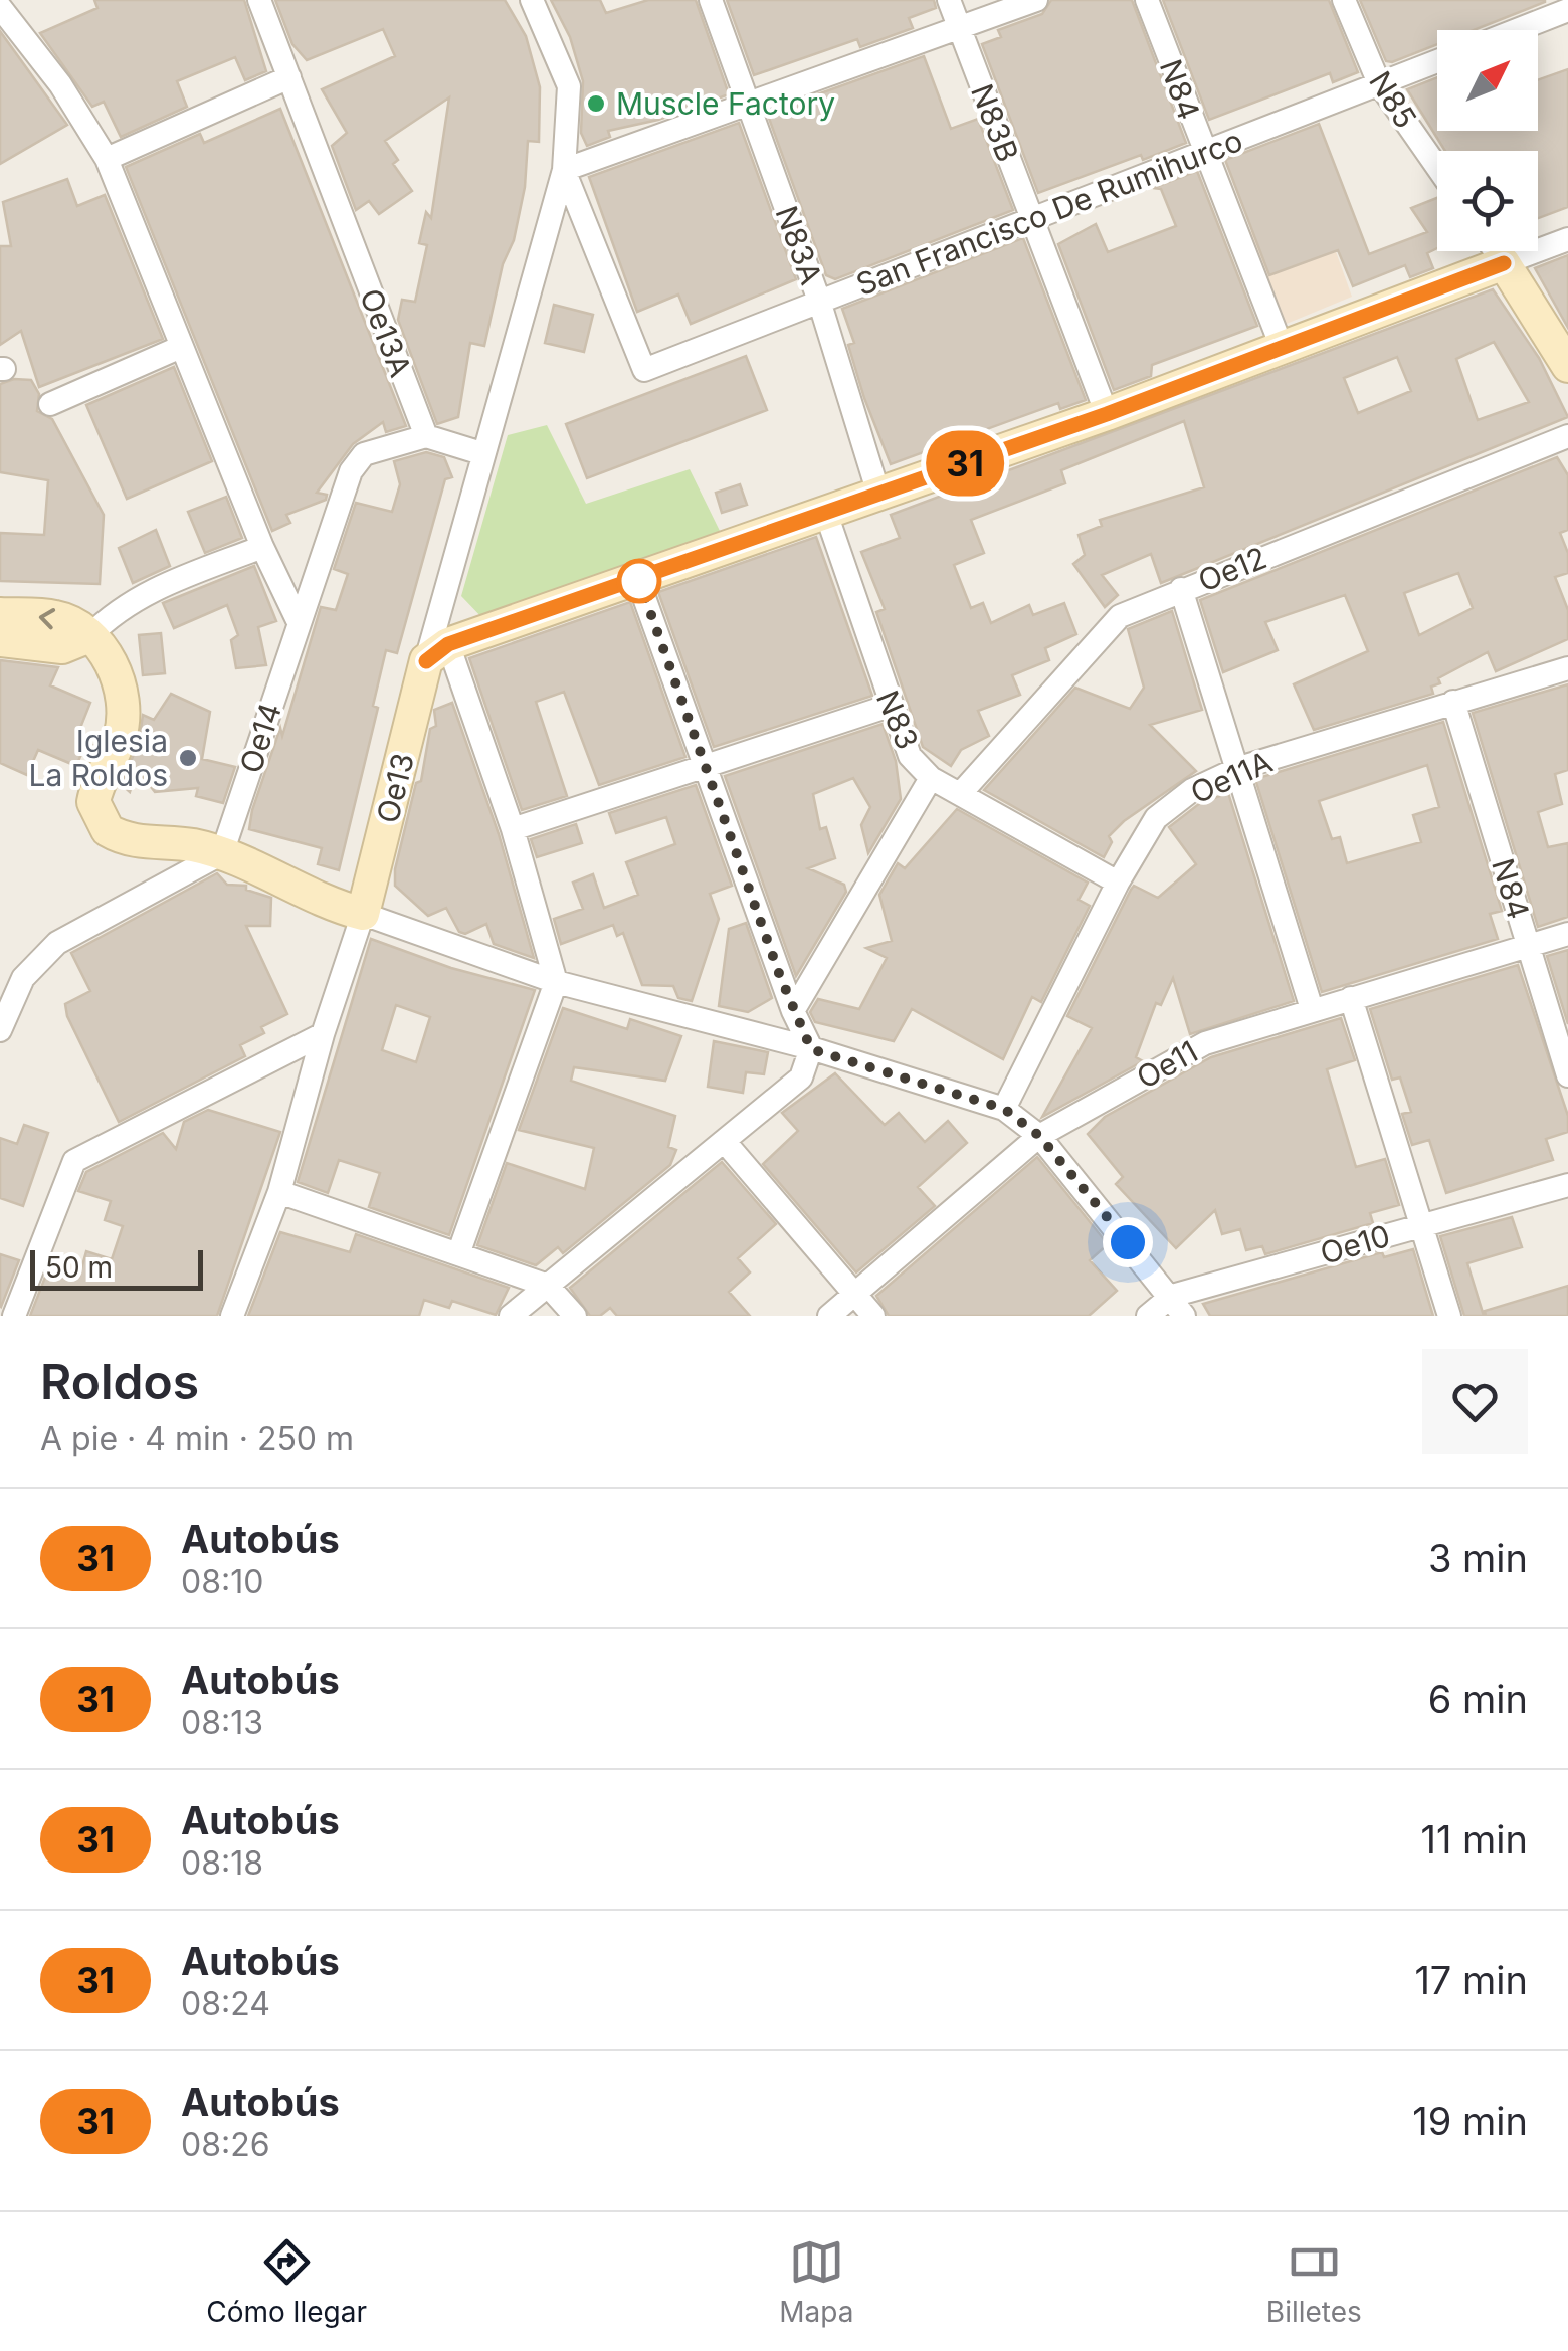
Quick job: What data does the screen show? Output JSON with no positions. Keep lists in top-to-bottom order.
{
  "streets": {
    "main road": ["Oe13"],
    "street": [
      "N84",
      "N85",
      "N83B",
      "San Francisco De Rumihurco",
      "N83A",
      "Oe13A",
      "Oe12",
      "N83",
      "Oe14",
      "Oe11A",
      "Oe11",
      "Oe10"
    ]
  },
  "crossings": [
    ["N84", "San Francisco De Rumihurco"],
    ["N84", "Oe11A"],
    ["N84", "Oe11"],
    ["N85", "San Francisco De Rumihurco"],
    ["N83B", "San Francisco De Rumihurco"],
    ["San Francisco De Rumihurco", "N83A"],
    ["Oe12", "N83"],
    ["N83", "Oe11A"]
  ],
  "places": ["Muscle Factory", "Iglesia La Roldos"],
  "lines": ["bus line 31"],
  "scale_bar": "50 m",
  "north": "top right",
  "page": {
    "on_map": "31",
    "scale": "50 m",
    "heading": ["Roldos", "A pie · 4 min · 250 m"],
    "list": [
      {
        "mark": "31",
        "name": "Autobús",
        "note": "08:10",
        "value": "3 min"
      },
      {
        "mark": "31",
        "name": "Autobús",
        "note": "08:13",
        "value": "6 min"
      },
      {
        "mark": "31",
        "name": "Autobús",
        "note": "08:18",
        "value": "11 min"
      },
      {
        "mark": "31",
        "name": "Autobús",
        "note": "08:24",
        "value": "17 min"
      },
      {
        "mark": "31",
        "name": "Autobús",
        "note": "08:26",
        "value": "19 min"
      }
    ],
    "tabs": ["Cómo llegar", "Mapa", "Billetes"]
  }
}
